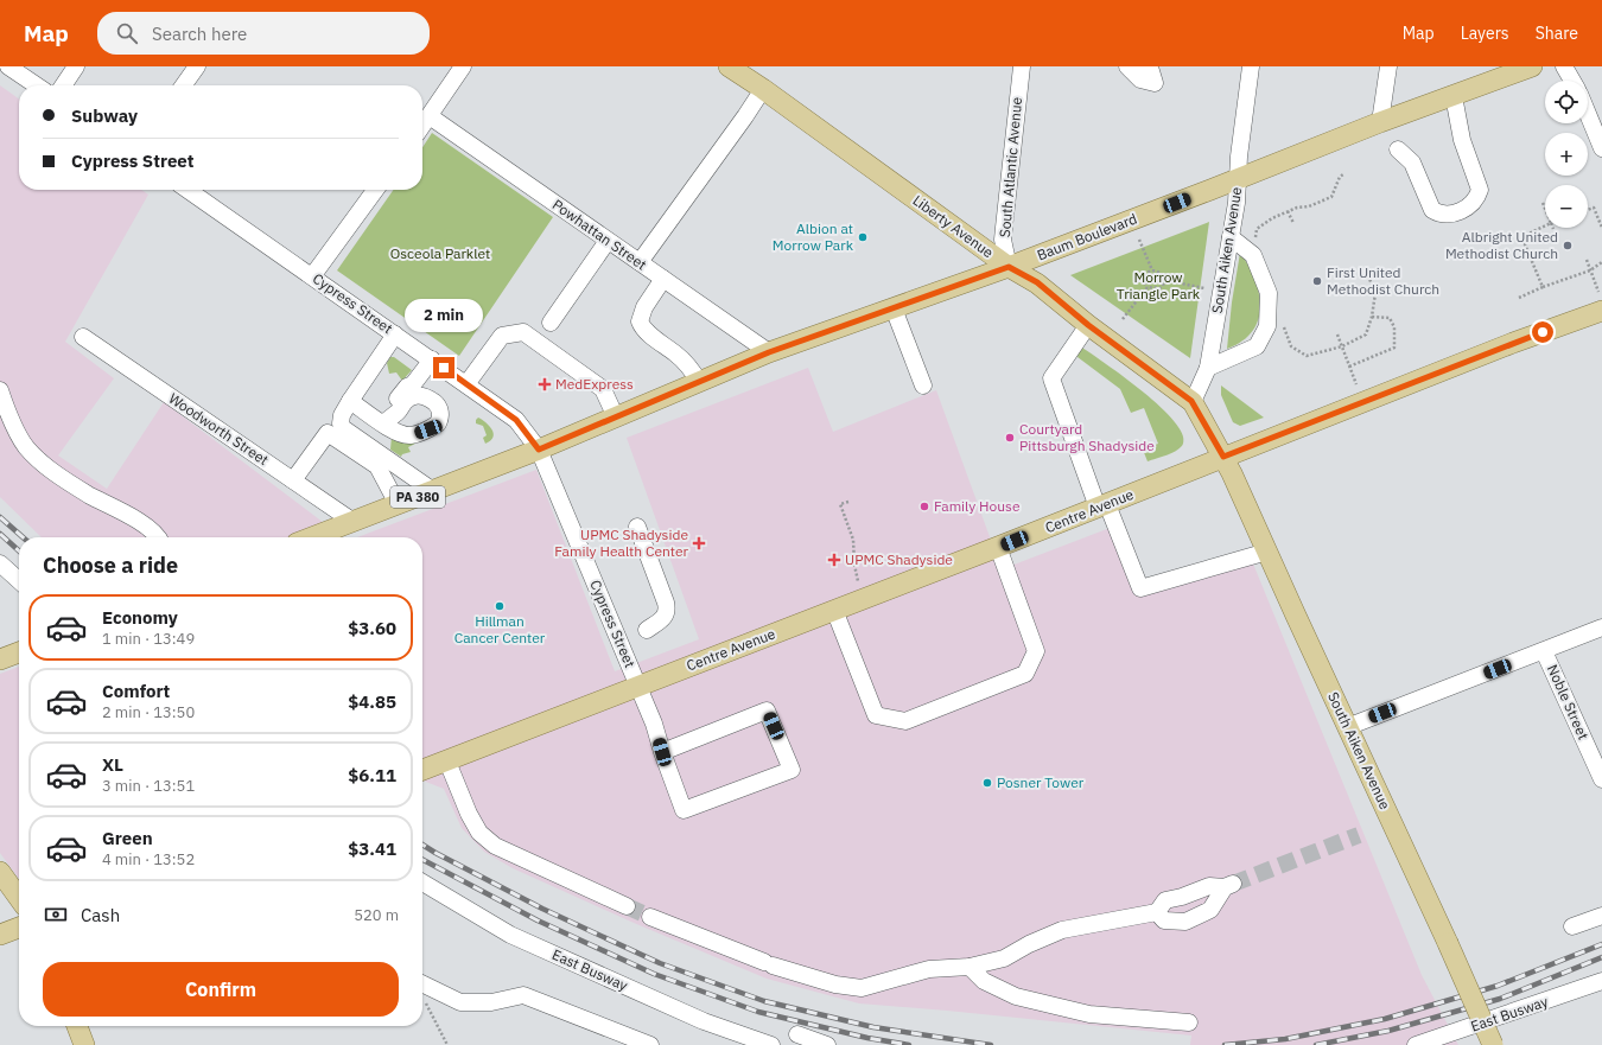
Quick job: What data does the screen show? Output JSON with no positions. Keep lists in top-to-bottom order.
{
  "streets": {
    "main road": [
      "Liberty Avenue",
      "Baum Boulevard",
      "South Aiken Avenue",
      "PA 380",
      "Centre Avenue"
    ],
    "street": [
      "South Atlantic Avenue",
      "Powhattan Street",
      "Cypress Street",
      "Woodworth Street",
      "Noble Street",
      "East Busway"
    ]
  },
  "crossings": [
    ["South Atlantic Avenue", "Liberty Avenue"],
    ["South Atlantic Avenue", "Baum Boulevard"],
    ["Liberty Avenue", "Baum Boulevard"],
    ["Liberty Avenue", "South Aiken Avenue"],
    ["Liberty Avenue", "Centre Avenue"],
    ["Powhattan Street", "Baum Boulevard"],
    ["Baum Boulevard", "South Aiken Avenue"],
    ["Baum Boulevard", "Cypress Street"],
    ["Baum Boulevard", "Woodworth Street"],
    ["South Aiken Avenue", "Centre Avenue"],
    ["Cypress Street", "Centre Avenue"]
  ],
  "parks": ["Osceola Parklet", "Morrow Triangle Park"],
  "places": {
    "other": [
      "Albion at Morrow Park",
      "Albright United Methodist Church",
      "First United Methodist Church",
      "Courtyard Pittsburgh Shadyside",
      "Family House",
      "Hillman Cancer Center",
      "Posner Tower"
    ],
    "health": ["MedExpress", "UPMC Shadyside Family Health Center", "UPMC Shadyside"]
  },
  "page": {
    "header": "Map",
    "search": "Search here",
    "nav": ["Map", "Layers", "Share"],
    "map_buttons": ["+", "−"],
    "banner": ["Subway", "Cypress Street"],
    "bubble": "2 min",
    "heading": "Choose a ride",
    "list": [
      {
        "name": "Economy",
        "note": "1 min · 13:49",
        "value": "$3.60"
      },
      {
        "name": "Comfort",
        "note": "2 min · 13:50",
        "value": "$4.85"
      },
      {
        "name": "XL",
        "note": "3 min · 13:51",
        "value": "$6.11"
      },
      {
        "name": "Green",
        "note": "4 min · 13:52",
        "value": "$3.41"
      }
    ],
    "pay": ["Cash", "520 m"],
    "buttons": "Confirm"
  }
}
